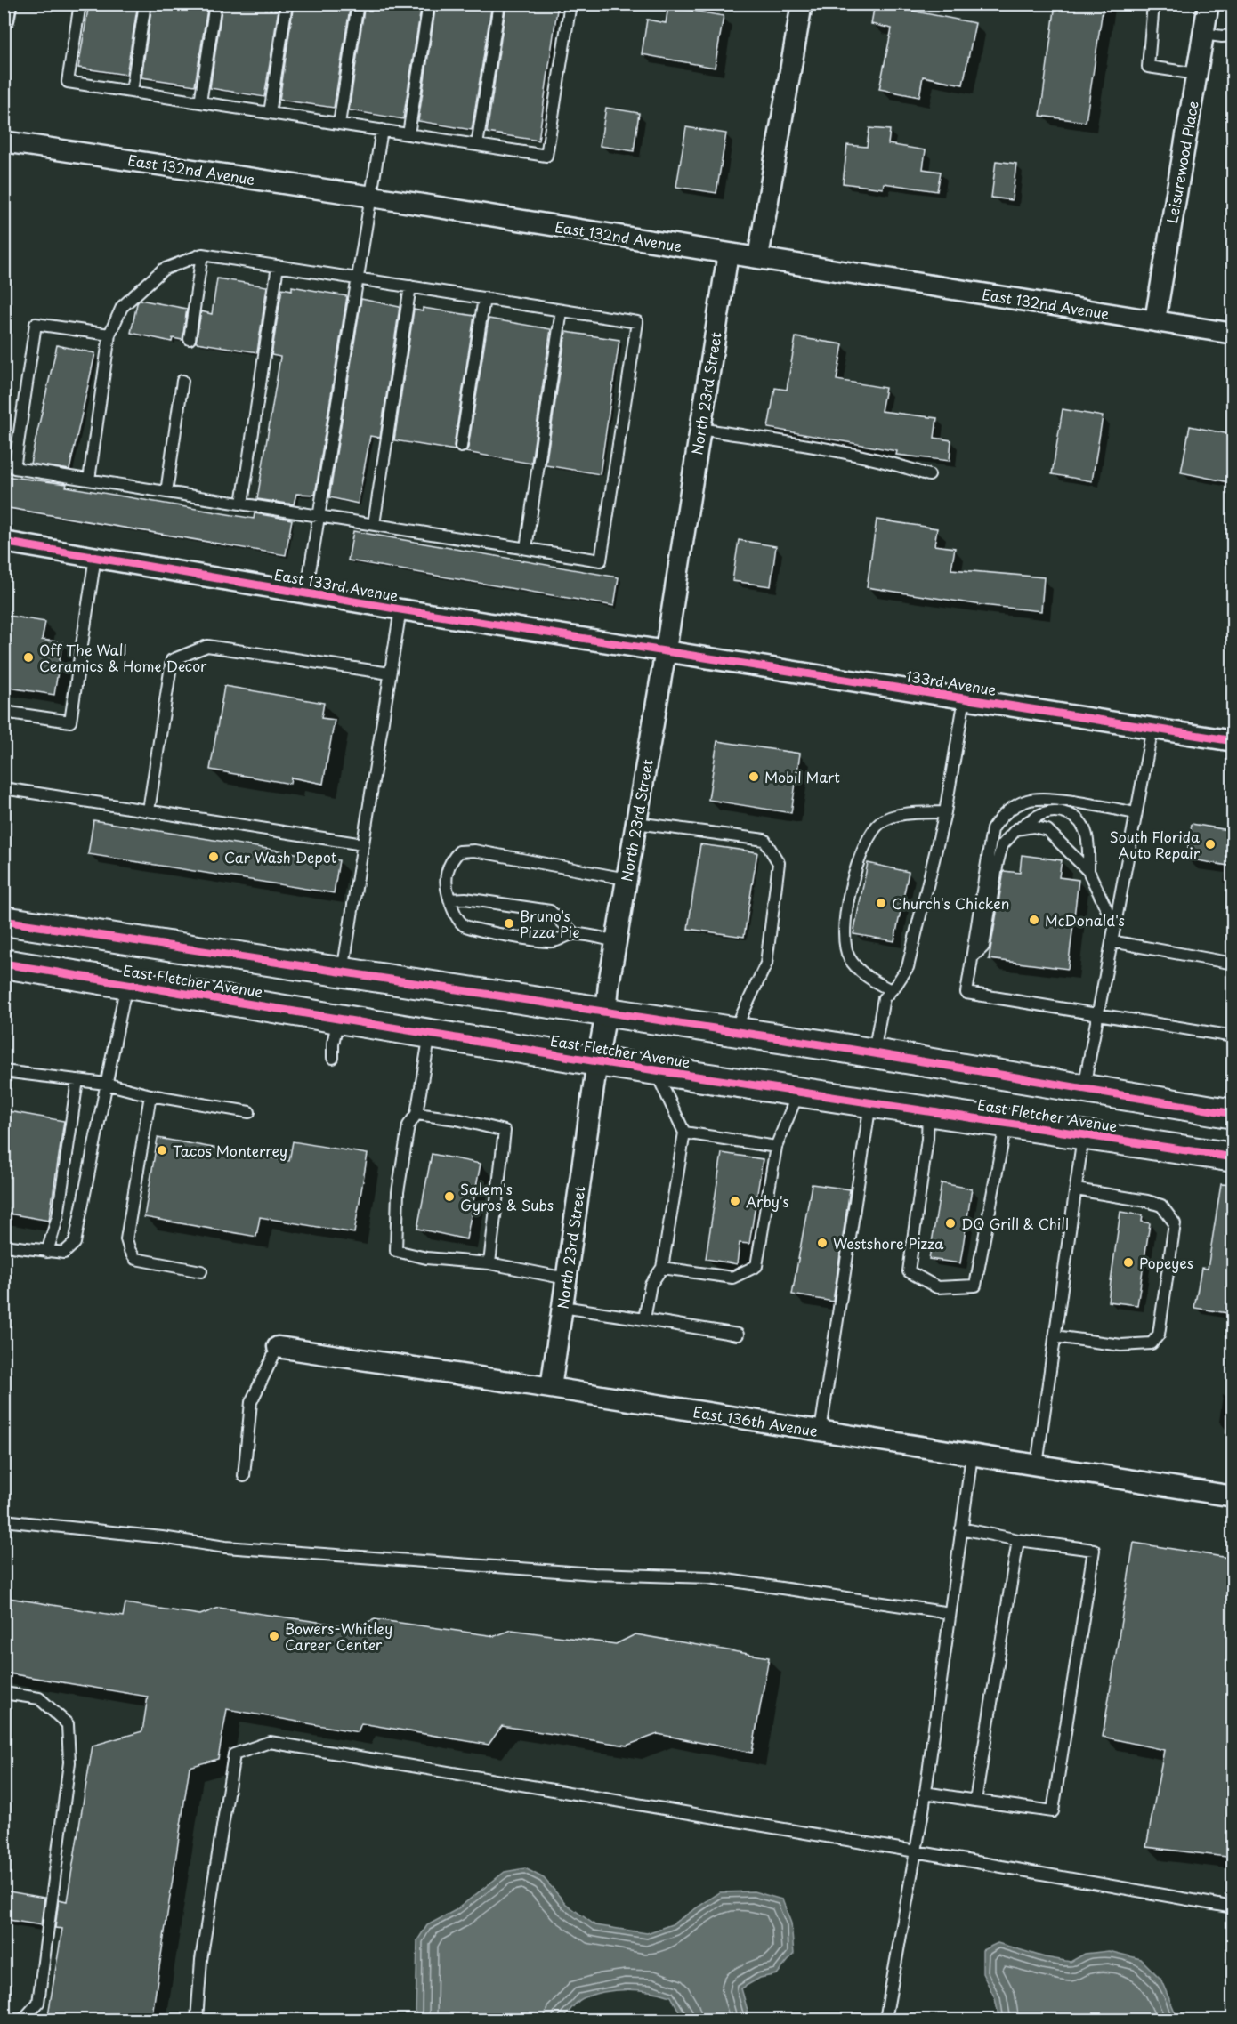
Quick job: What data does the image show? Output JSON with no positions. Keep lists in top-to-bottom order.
{
  "streets": {
    "main road": ["East Fletcher Avenue"],
    "street": [
      "Leisurewood Place",
      "East 132nd Avenue",
      "North 23rd Street",
      "East 133rd Avenue",
      "133rd Avenue",
      "East 136th Avenue"
    ]
  },
  "crossings": [
    ["Leisurewood Place", "East 132nd Avenue"],
    ["East 132nd Avenue", "North 23rd Street"],
    ["North 23rd Street", "East 133rd Avenue"],
    ["North 23rd Street", "133rd Avenue"],
    ["North 23rd Street", "East Fletcher Avenue"],
    ["North 23rd Street", "East 136th Avenue"],
    ["East 133rd Avenue", "133rd Avenue"]
  ],
  "places": [
    "Off The Wall Ceramics & Home Decor",
    "Mobil Mart",
    "South Florida Auto Repair",
    "Car Wash Depot",
    "Church's Chicken",
    "McDonald's",
    "Bruno's Pizza Pie",
    "Tacos Monterrey",
    "Salem's Gyros & Subs",
    "Arby's",
    "DQ Grill & Chill",
    "Westshore Pizza",
    "Popeyes",
    "Bowers-Whitley Career Center"
  ]
}
